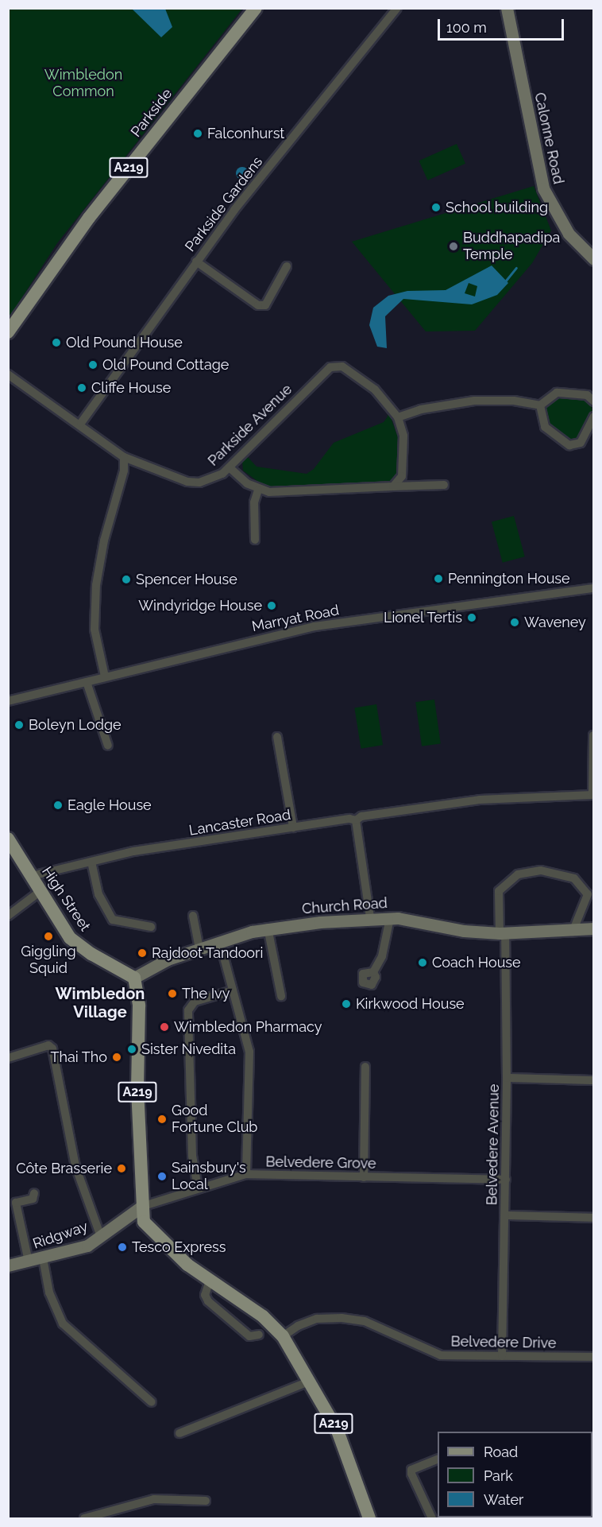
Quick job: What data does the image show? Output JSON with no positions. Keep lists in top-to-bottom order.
{
  "streets": {
    "main road": ["Parkside", "A219", "High Street"],
    "street": [
      "Calonne Road",
      "Parkside Gardens",
      "Parkside Avenue",
      "Marryat Road",
      "Lancaster Road",
      "Church Road",
      "Belvedere Avenue",
      "Belvedere Grove",
      "Ridgway",
      "Belvedere Drive"
    ]
  },
  "crossings": [
    ["A219", "High Street"],
    ["A219", "Church Road"],
    ["A219", "Belvedere Grove"],
    ["A219", "Ridgway"],
    ["A219", "Belvedere Drive"],
    ["Parkside Gardens", "Parkside Avenue"],
    ["Lancaster Road", "High Street"],
    ["High Street", "Church Road"],
    ["Church Road", "Belvedere Avenue"],
    ["Belvedere Avenue", "Belvedere Grove"],
    ["Belvedere Avenue", "Belvedere Drive"],
    ["Belvedere Grove", "Ridgway"]
  ],
  "districts": ["Wimbledon Village"],
  "parks": ["Wimbledon Common"],
  "places": [
    "Falconhurst",
    "School building",
    "Buddhapadipa Temple",
    "Old Pound House",
    "Old Pound Cottage",
    "Cliffe House",
    "Pennington House",
    "Spencer House",
    "Windyridge House",
    "Lionel Tertis",
    "Waveney",
    "Boleyn Lodge",
    "Eagle House",
    "Giggling Squid",
    "Rajdoot Tandoori",
    "Coach House",
    "The Ivy",
    "Kirkwood House",
    "Wimbledon Pharmacy",
    "Sister Nivedita",
    "Thai Tho",
    "Good Fortune Club",
    "Côte Brasserie",
    "Sainsbury's Local",
    "Tesco Express"
  ],
  "legend": ["Road", "Park", "Water"],
  "scale_bar": "100 m"
}
